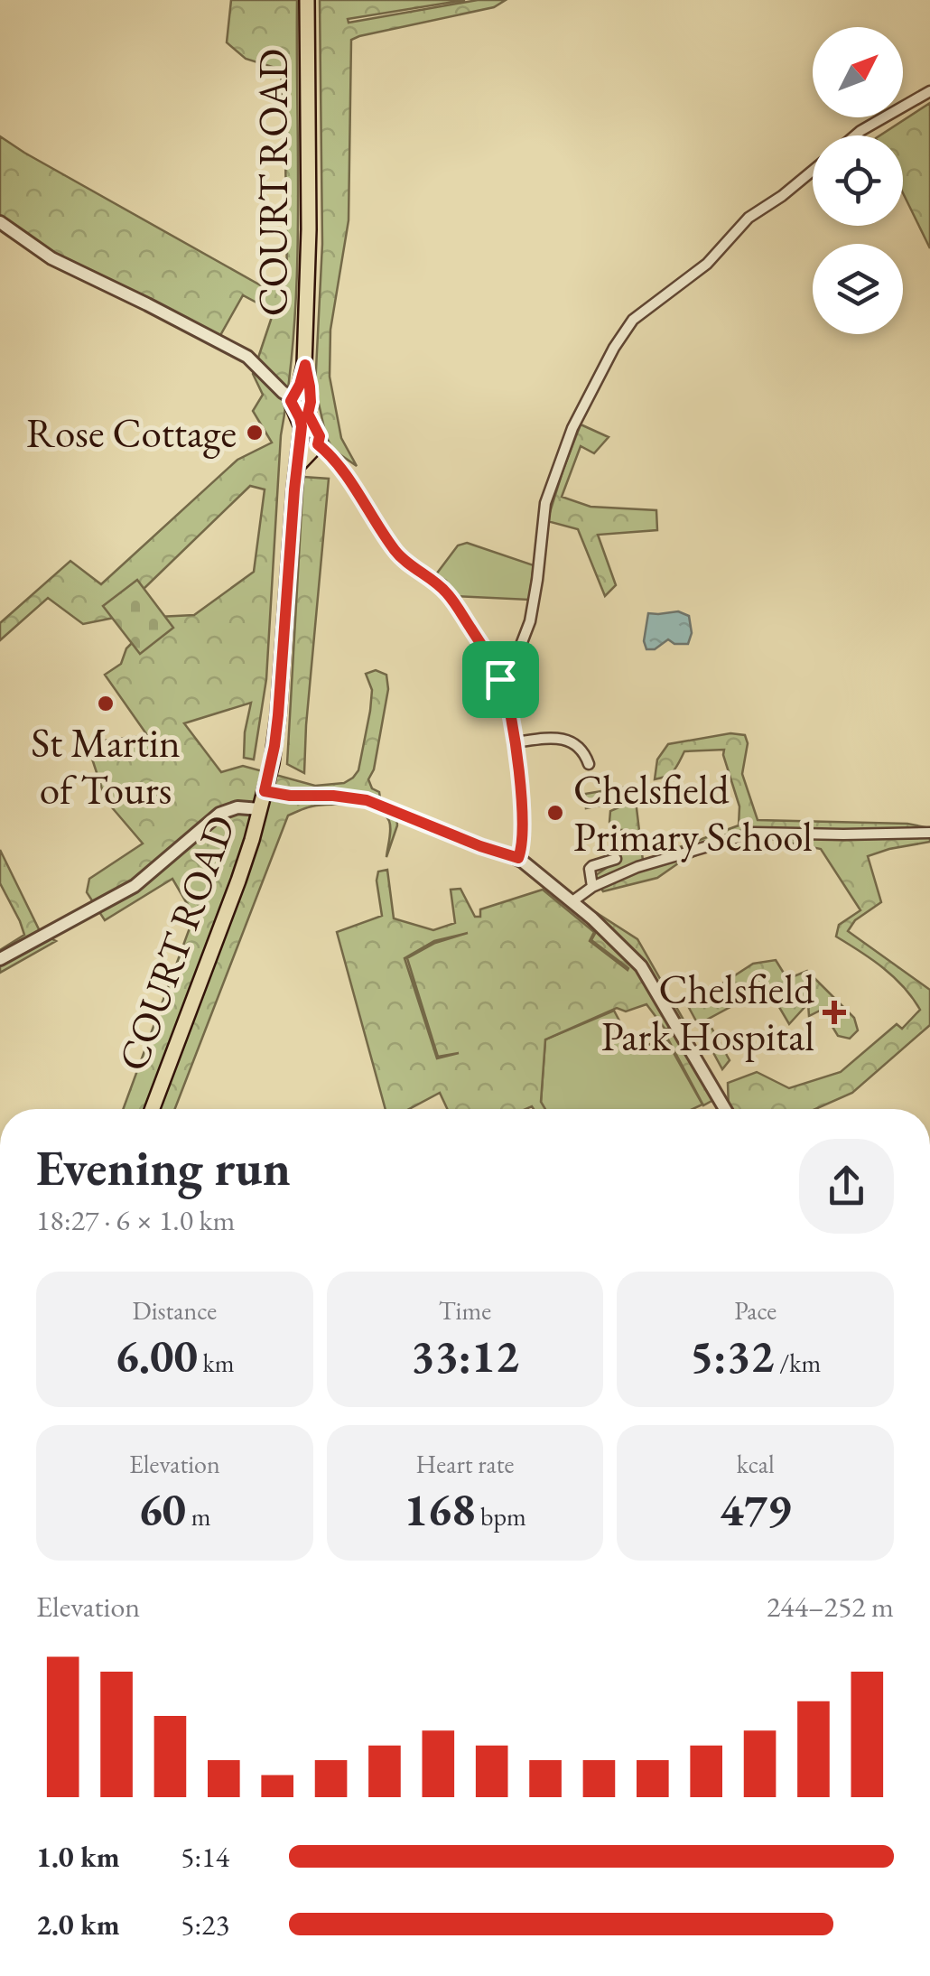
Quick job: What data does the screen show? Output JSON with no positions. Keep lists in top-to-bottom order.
{
  "streets": {
    "main road": ["COURT ROAD"]
  },
  "places": {
    "other": ["Rose Cottage", "St Martin of Tours", "Chelsfield Primary School"],
    "health": ["Chelsfield Park Hospital"]
  },
  "north": "top right",
  "page": {
    "heading": ["Evening run", "18:27 · 6 × 1.0 km"],
    "stats": [
      ["Distance", "6.00 km"],
      ["Time", "33:12"],
      ["Pace", "5:32 /km"],
      ["Elevation", "60 m"],
      ["Heart rate", "168 bpm"],
      ["kcal", "479"]
    ],
    "chart": ["Elevation", "244–252 m"],
    "list": [
      {
        "name": "1.0 km",
        "note": "5:14"
      },
      {
        "name": "2.0 km",
        "note": "5:23"
      }
    ]
  }
}
